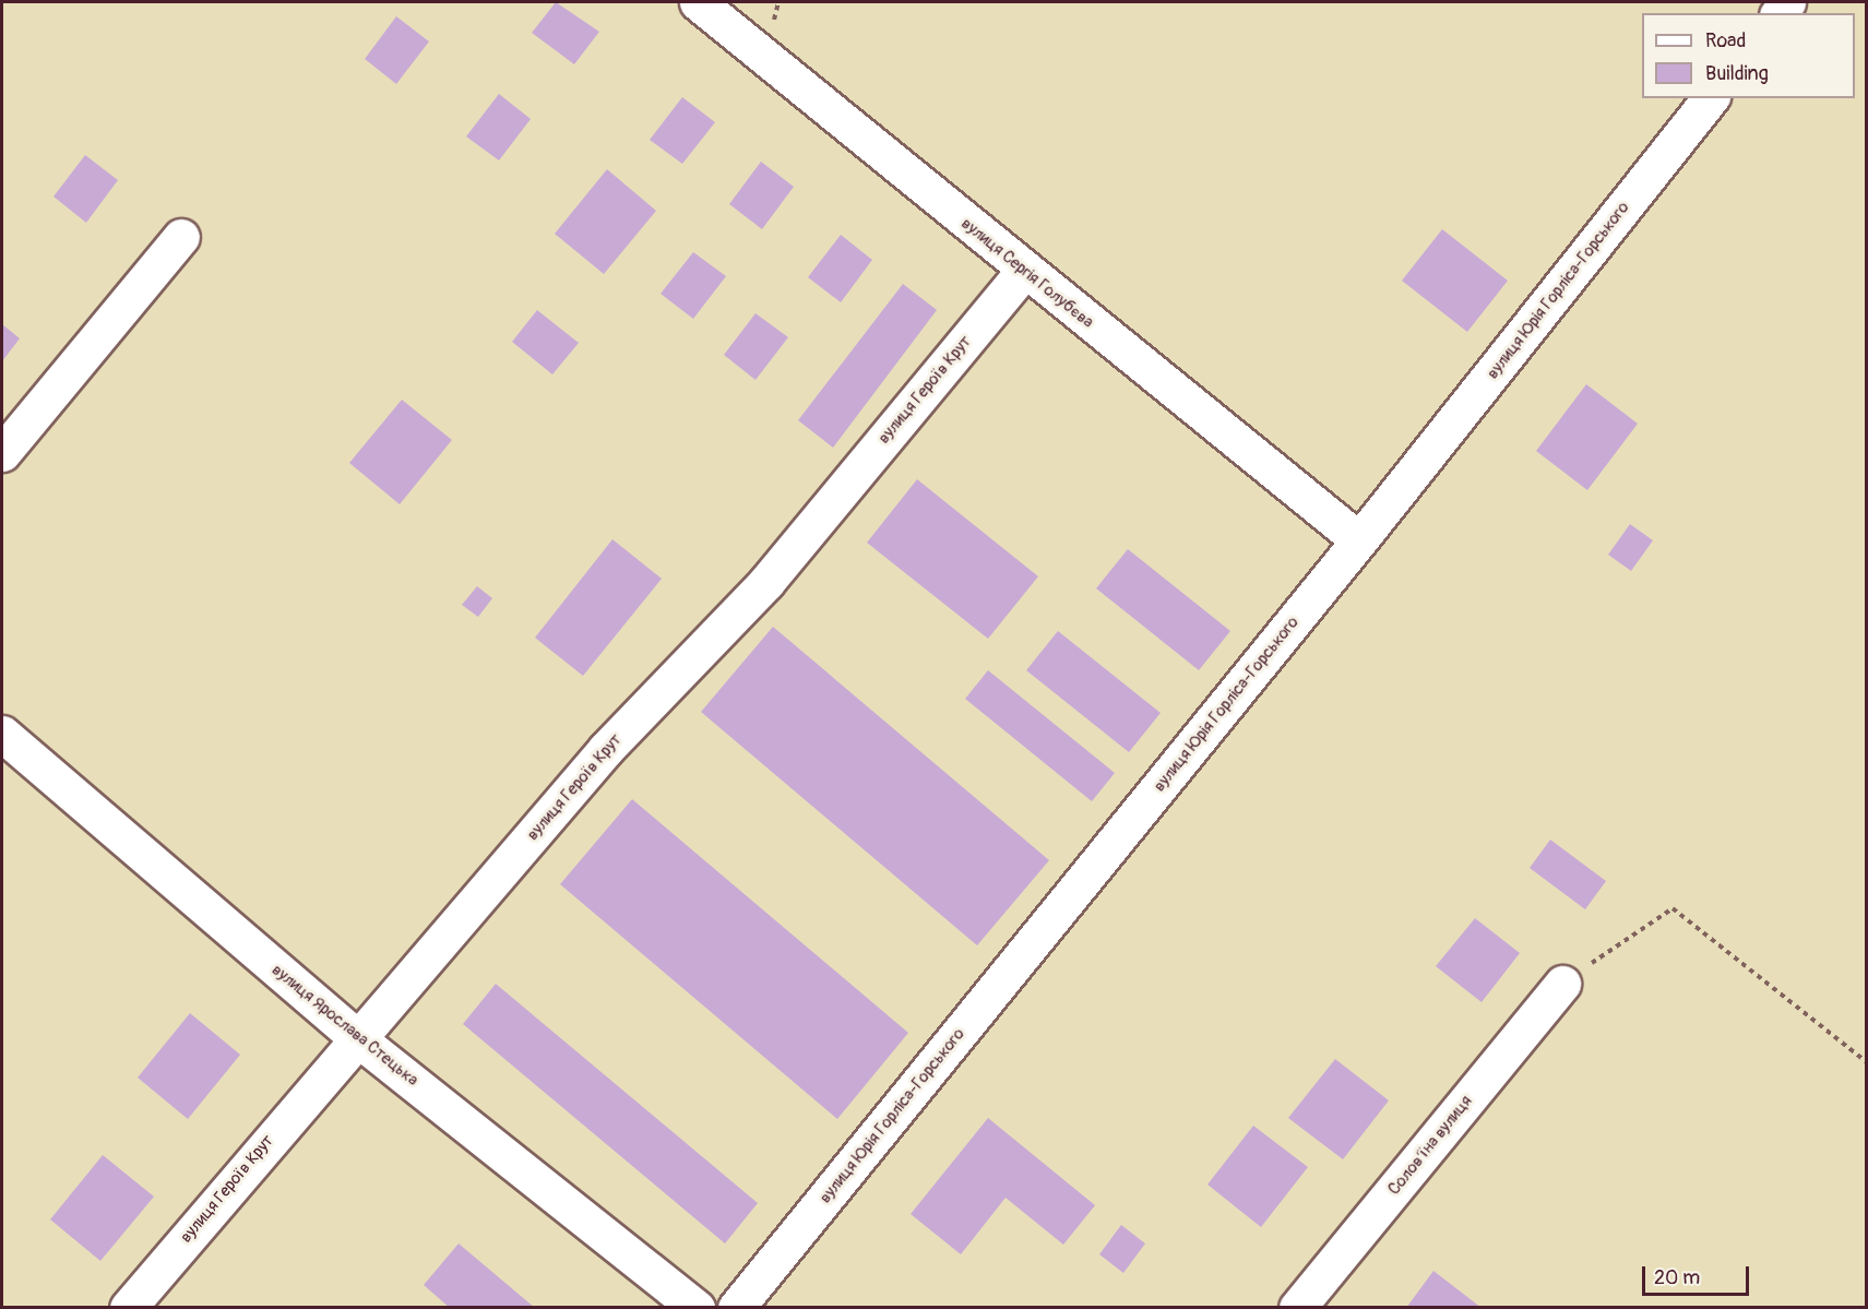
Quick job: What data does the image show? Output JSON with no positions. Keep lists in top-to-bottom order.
{
  "streets": {
    "street": [
      "вулиця Сергія Голубєва",
      "вулиця Юрія Горліса-Горського",
      "вулиця Героїв Крут",
      "вулиця Ярослава Стецька",
      "Соловʼїна вулиця"
    ]
  },
  "crossings": [
    ["вулиця Сергія Голубєва", "вулиця Юрія Горліса-Горського"],
    ["вулиця Сергія Голубєва", "вулиця Героїв Крут"],
    ["вулиця Героїв Крут", "вулиця Ярослава Стецька"]
  ],
  "legend": ["Road", "Building"],
  "scale_bar": "20 m"
}
